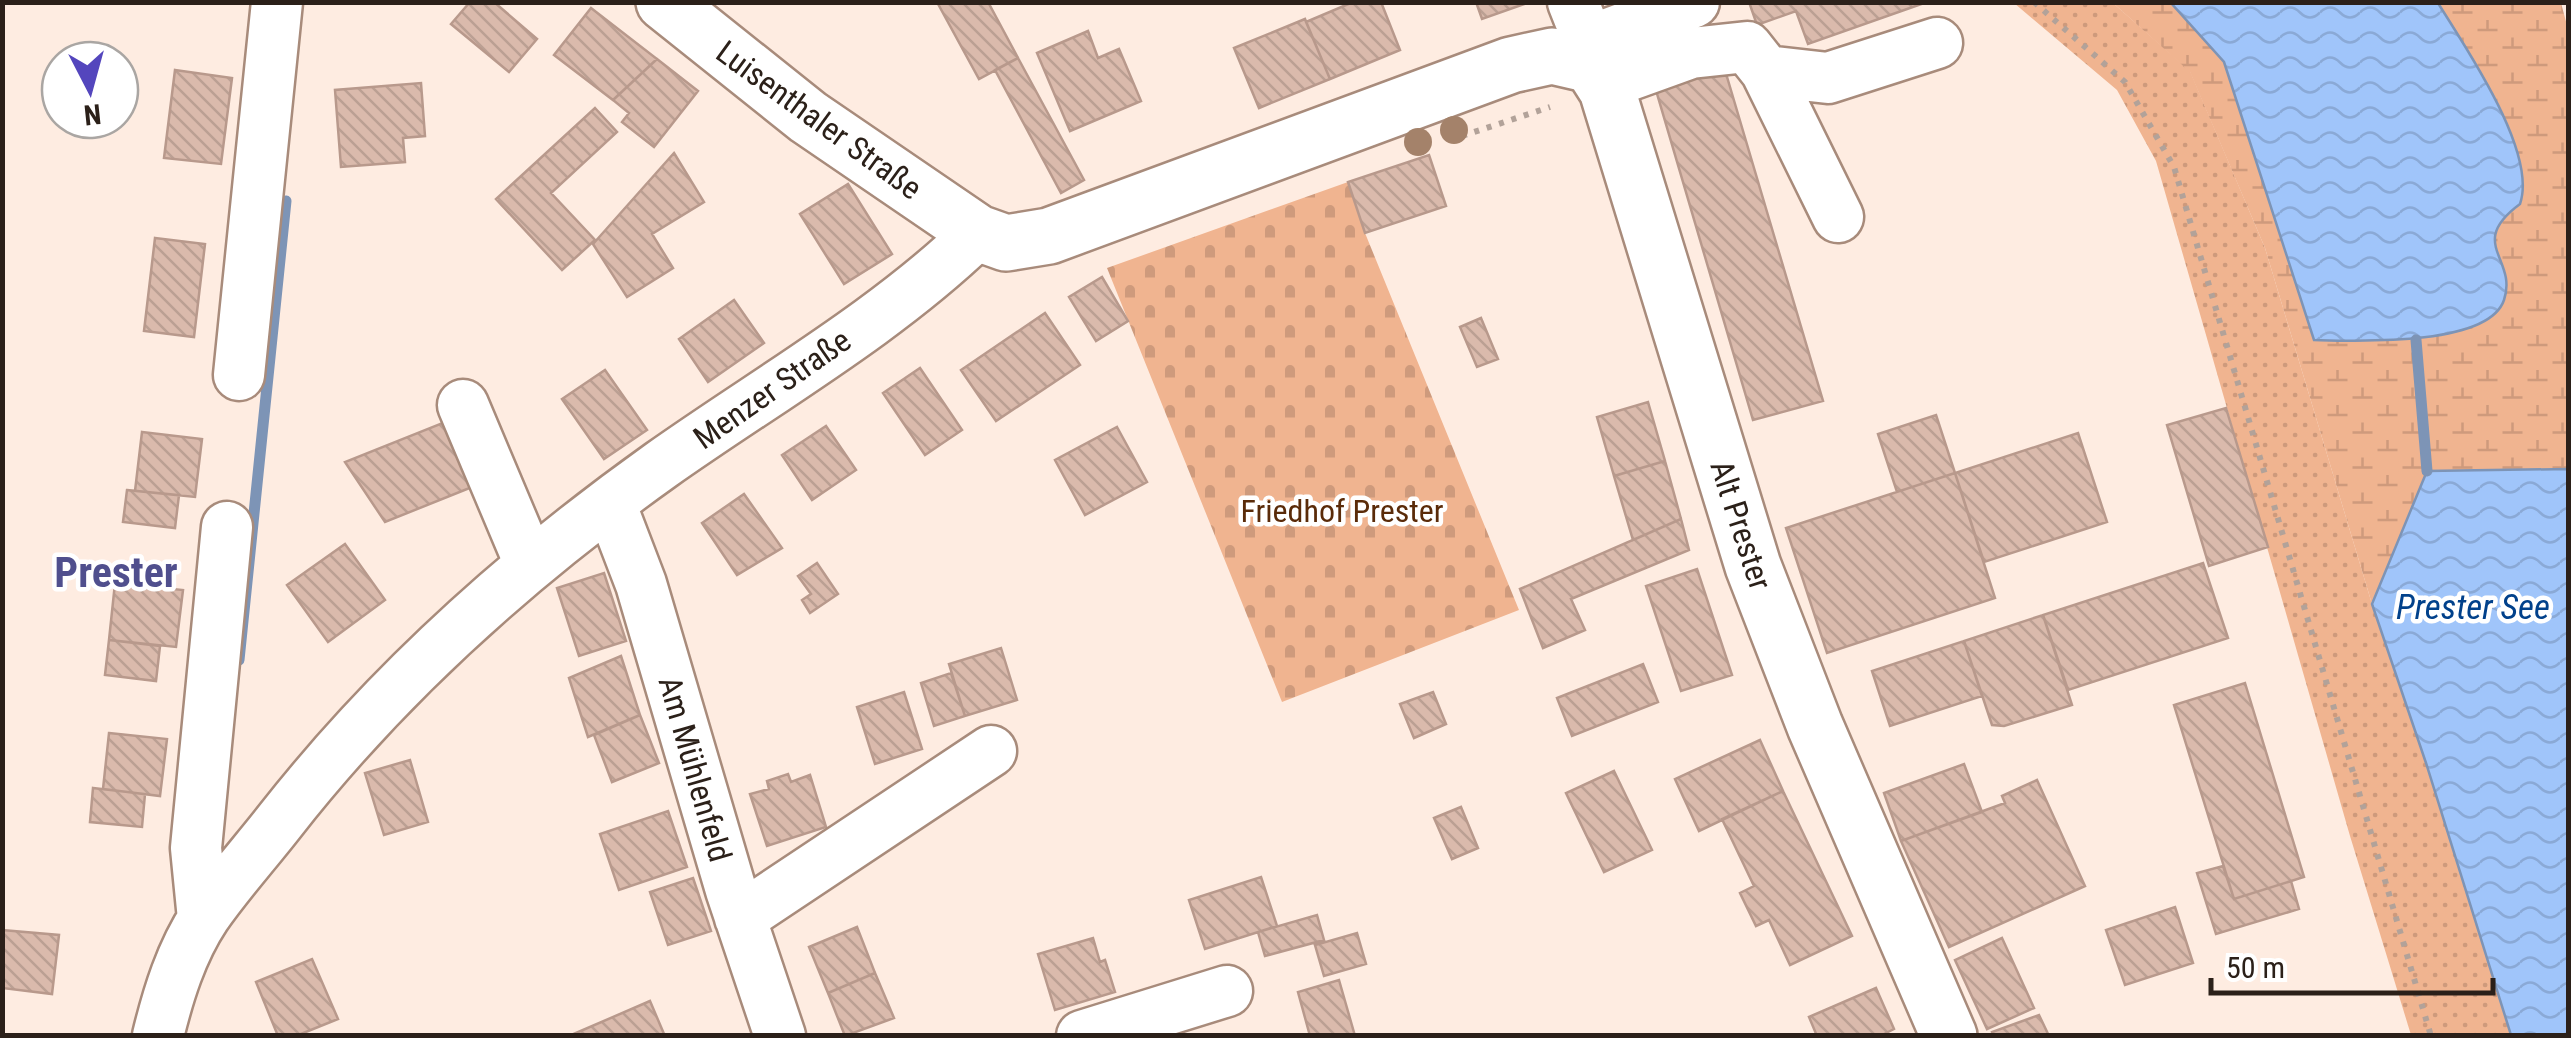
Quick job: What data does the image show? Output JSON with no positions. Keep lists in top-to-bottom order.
{
  "streets": {
    "main road": ["Luisenthaler Straße", "Alt Prester"],
    "street": ["Menzer Straße", "Am Mühlenfeld"]
  },
  "crossings": [
    ["Luisenthaler Straße", "Menzer Straße"],
    ["Menzer Straße", "Am Mühlenfeld"]
  ],
  "districts": ["Prester"],
  "water": ["Prester See"],
  "parks": ["Friedhof Prester"],
  "scale_bar": "50 m",
  "north": "bottom"
}
